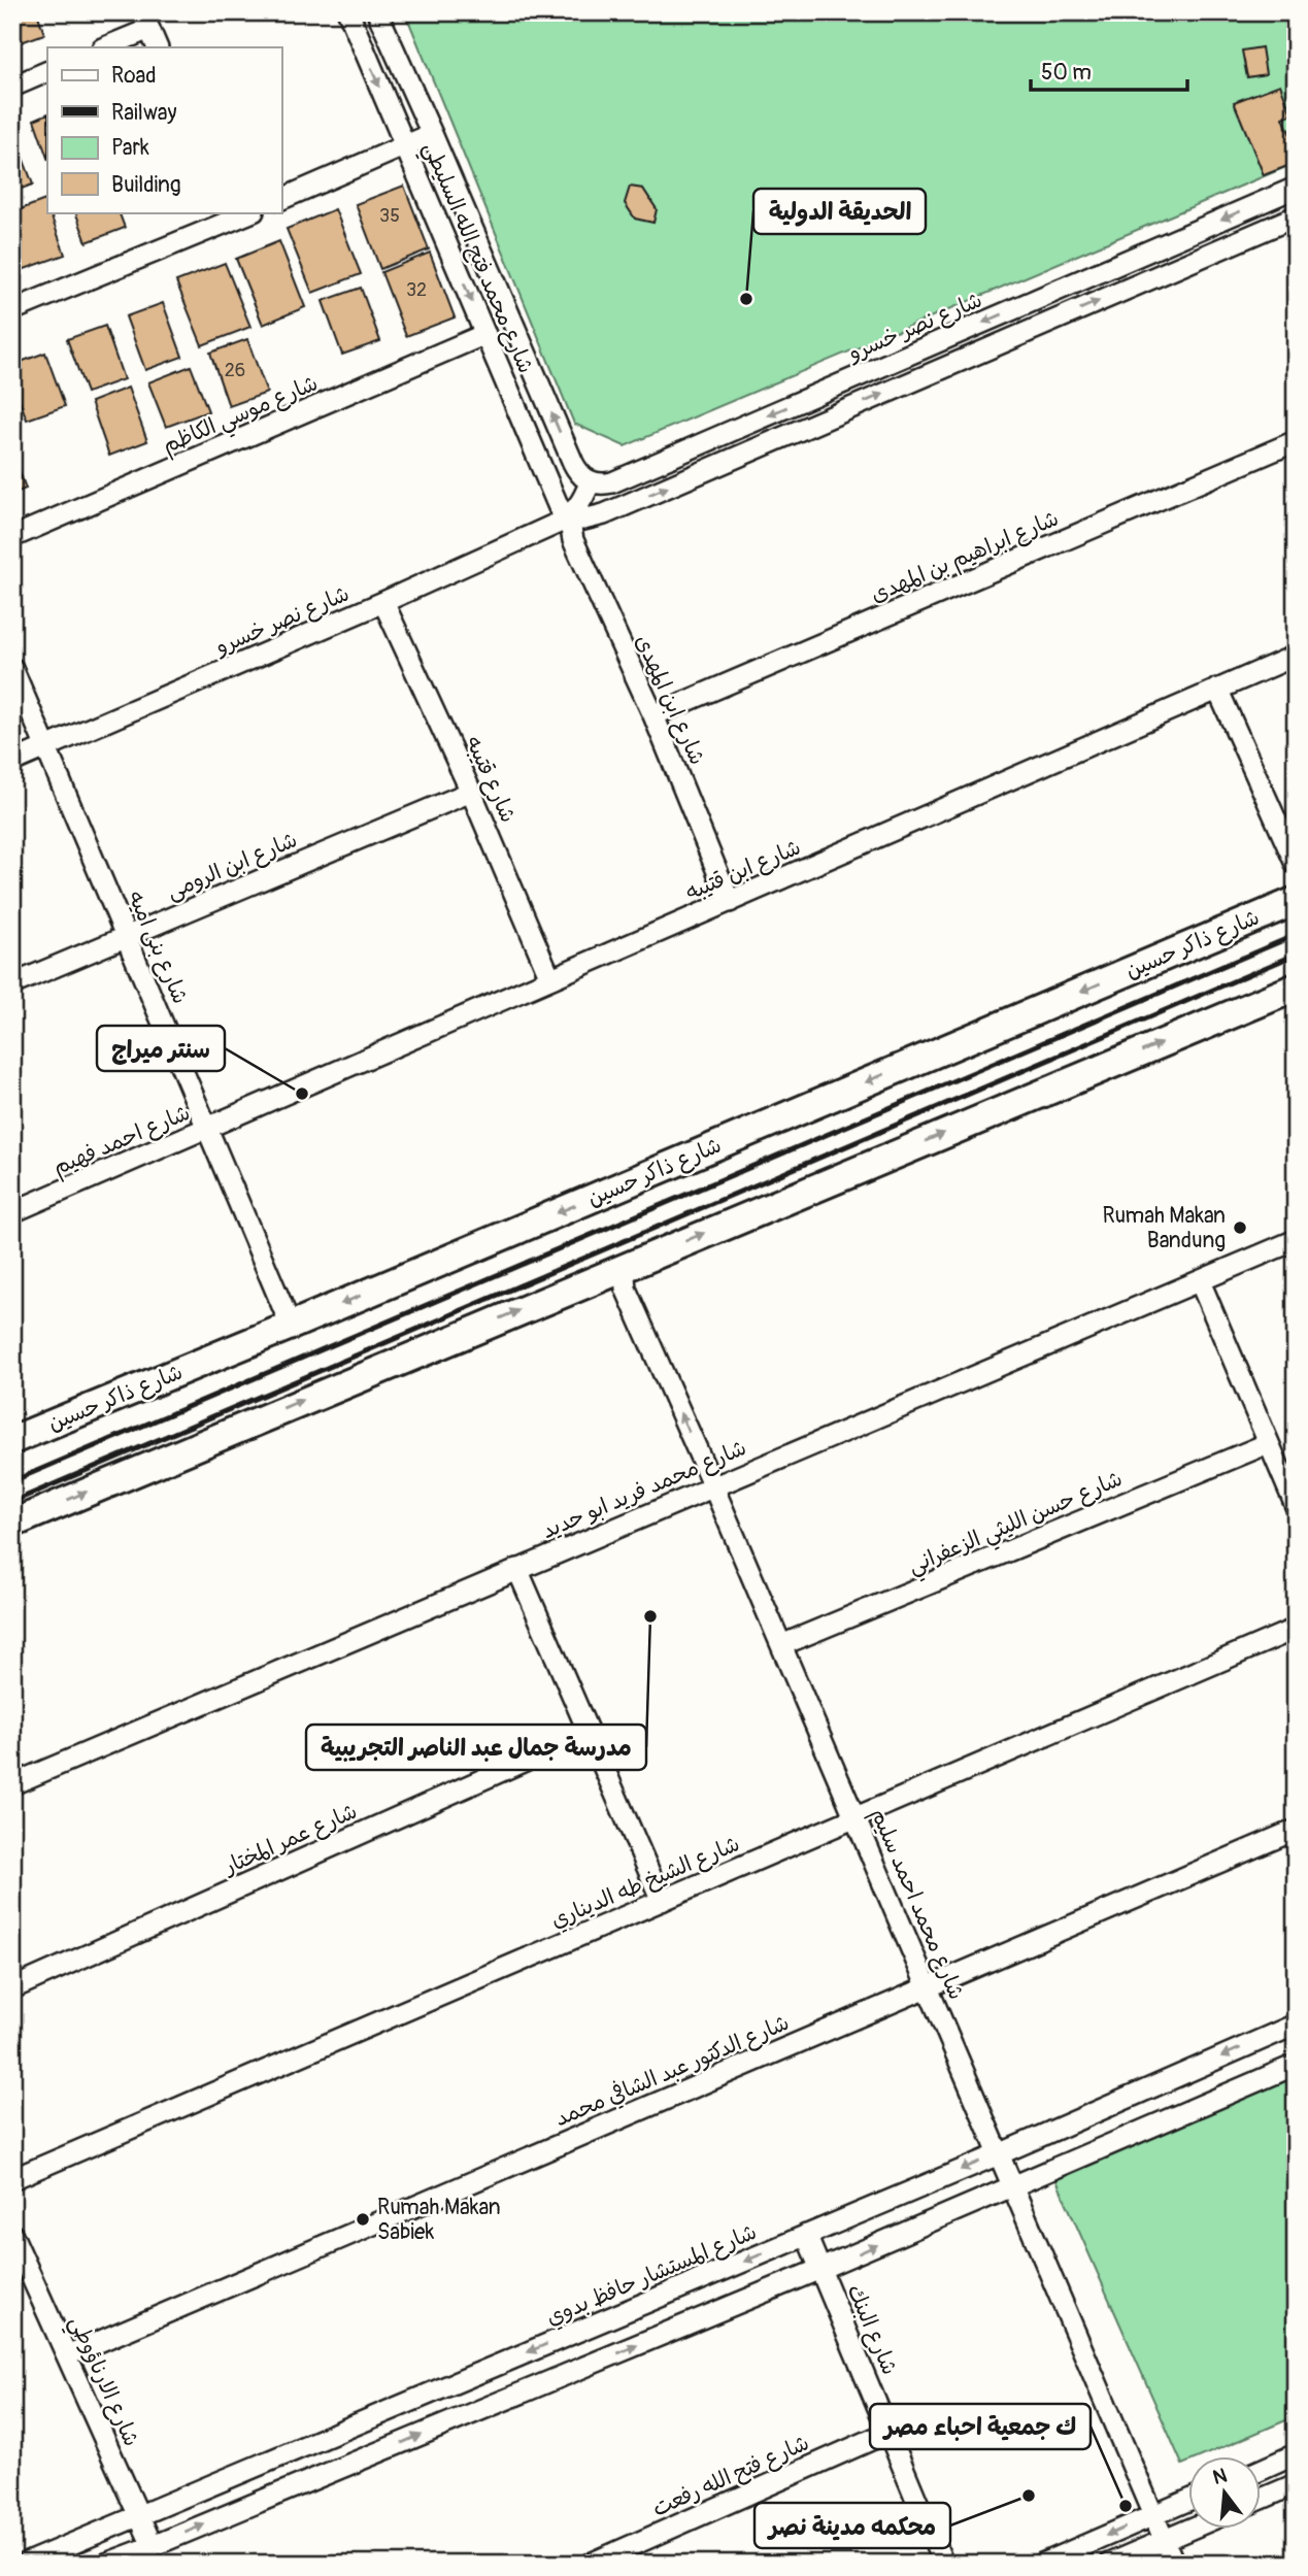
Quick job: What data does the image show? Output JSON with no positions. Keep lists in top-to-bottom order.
{
  "streets": {
    "main road": ["شارع ذاكر حسين"],
    "street": [
      "شارع محمد فتح الله السليطي",
      "شارع نصر خسرو",
      "شارع موسي الكاظم",
      "شارع ابراهيم بن المهدى",
      "شارع ابن المهدى",
      "شارع قتيبه",
      "شارع ابن الرومى",
      "شارع ابن قتيبه",
      "شارع بنى اميه",
      "شارع احمد فهيم",
      "شارع محمد فريد ابو حديد",
      "شارع حسن الليثي الزعفراني",
      "شارع عمر المختار",
      "شارع الشيخ طه الديناري",
      "شارع محمد احمد سليم",
      "شارع الدكتور عبد الشافي محمد",
      "شارع المستشار حافظ بدوي",
      "شارع البنك",
      "شارع الارناؤوطي",
      "شارع فتح الله رفعت"
    ]
  },
  "crossings": [
    ["شارع محمد فتح الله السليطي", "شارع نصر خسرو"],
    ["شارع محمد فتح الله السليطي", "شارع موسي الكاظم"],
    ["شارع محمد فتح الله السليطي", "شارع ابن المهدى"],
    ["شارع نصر خسرو", "شارع ابن المهدى"],
    ["شارع نصر خسرو", "شارع قتيبه"],
    ["شارع نصر خسرو", "شارع بنى اميه"],
    ["شارع ابراهيم بن المهدى", "شارع ابن المهدى"],
    ["شارع ابن المهدى", "شارع ابن قتيبه"],
    ["شارع قتيبه", "شارع ابن الرومى"],
    ["شارع قتيبه", "شارع ابن قتيبه"],
    ["شارع ابن الرومى", "شارع بنى اميه"],
    ["شارع ابن قتيبه", "شارع بنى اميه"],
    ["شارع ابن قتيبه", "شارع احمد فهيم"],
    ["شارع ذاكر حسين", "شارع بنى اميه"],
    ["شارع بنى اميه", "شارع احمد فهيم"],
    ["شارع محمد فريد ابو حديد", "شارع محمد احمد سليم"],
    ["شارع حسن الليثي الزعفراني", "شارع محمد احمد سليم"],
    ["شارع الشيخ طه الديناري", "شارع محمد احمد سليم"],
    ["شارع محمد احمد سليم", "شارع الدكتور عبد الشافي محمد"],
    ["شارع محمد احمد سليم", "شارع المستشار حافظ بدوي"],
    ["شارع الدكتور عبد الشافي محمد", "شارع الارناؤوطي"],
    ["شارع المستشار حافظ بدوي", "شارع البنك"],
    ["شارع المستشار حافظ بدوي", "شارع الارناؤوطي"],
    ["شارع البنك", "شارع فتح الله رفعت"]
  ],
  "places": [
    "الحديقة الدولية",
    "سنتر ميراج",
    "Rumah Makan Bandung",
    "مدرسة جمال عبد الناصر التجريبية",
    "Rumah Makan Sabiek",
    "محكمه مدينة نصر",
    "ك جمعية احباء مصر"
  ],
  "house_numbers": ["35", "32", "26"],
  "legend": [
    "Road",
    "Railway",
    "Park",
    "Building"
  ],
  "scale_bar": "50 m",
  "north": "top"
}
